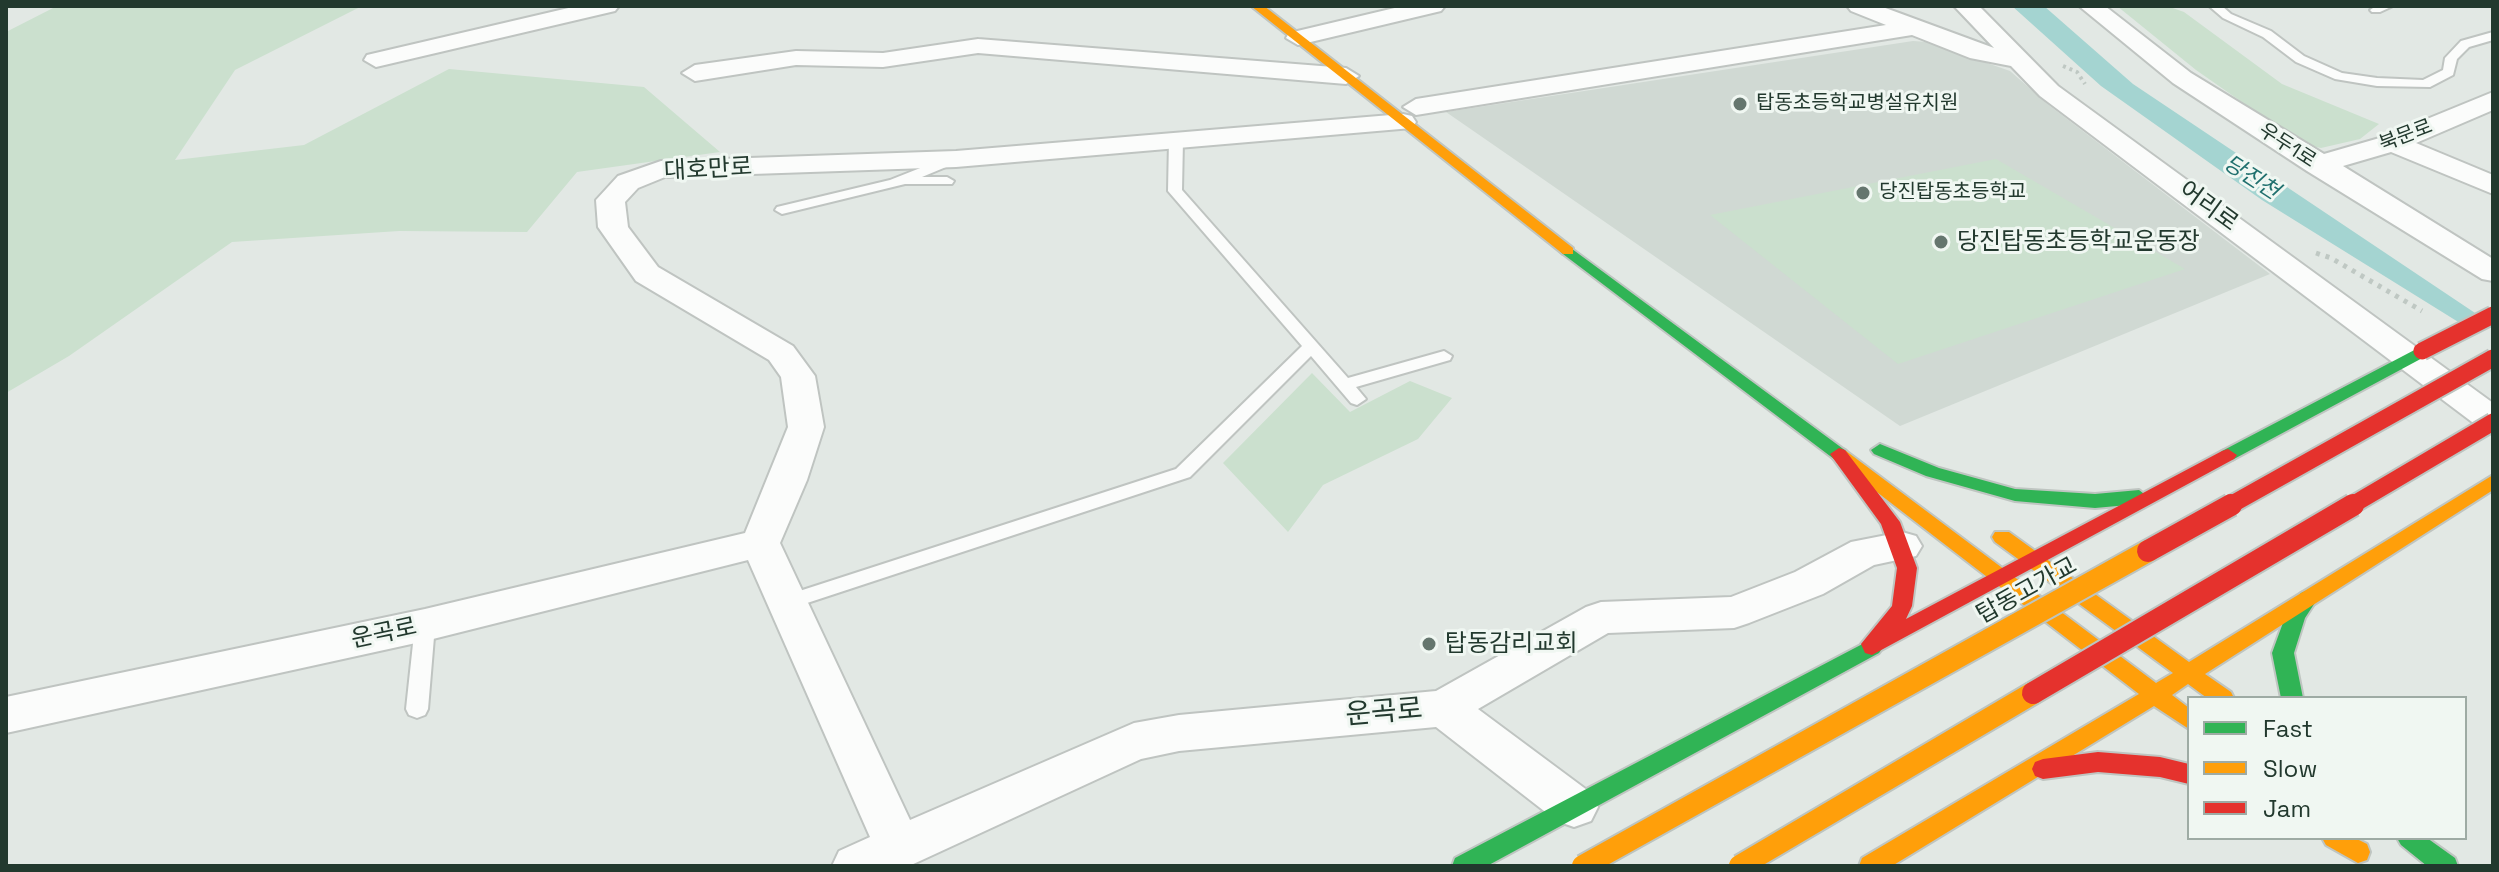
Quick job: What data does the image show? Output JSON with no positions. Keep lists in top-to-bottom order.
{
  "streets": {
    "main road": ["탑동고가교"],
    "street": [
      "북문로",
      "우두1로",
      "대호만로",
      "어리로",
      "운곡로"
    ]
  },
  "crossings": [
    ["북문로", "우두1로"],
    ["대호만로", "운곡로"]
  ],
  "water": ["당진천"],
  "places": [
    "탑동초등학교병설유치원",
    "당진탑동초등학교",
    "당진탑동초등학교운동장",
    "탑동감리교회"
  ],
  "legend": ["Fast", "Slow", "Jam"]
}
